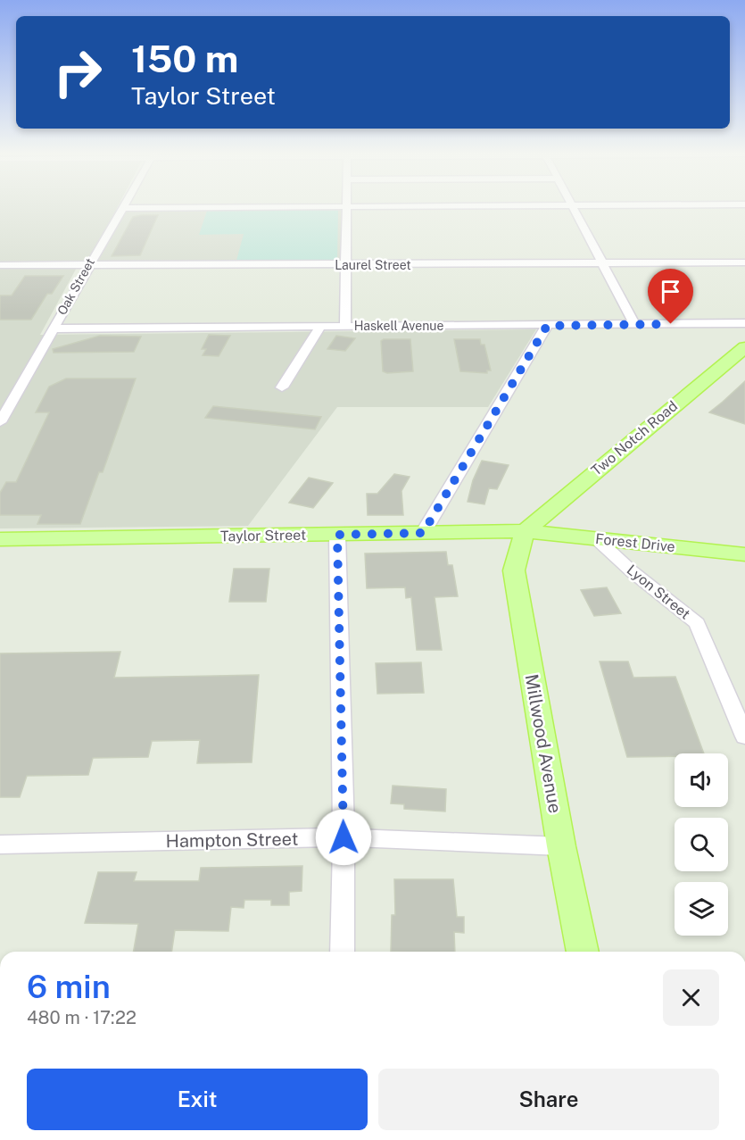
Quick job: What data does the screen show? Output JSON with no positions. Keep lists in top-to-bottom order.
{
  "streets": {
    "main road": [
      "Two Notch Road",
      "Taylor Street",
      "Forest Drive",
      "Millwood Avenue"
    ],
    "street": [
      "Laurel Street",
      "Oak Street",
      "Haskell Avenue",
      "Lyon Street",
      "Hampton Street"
    ]
  },
  "crossings": [
    ["Laurel Street", "Oak Street"],
    ["Oak Street", "Haskell Avenue"],
    ["Two Notch Road", "Taylor Street"],
    ["Two Notch Road", "Forest Drive"],
    ["Two Notch Road", "Millwood Avenue"],
    ["Taylor Street", "Forest Drive"],
    ["Taylor Street", "Millwood Avenue"],
    ["Forest Drive", "Lyon Street"],
    ["Forest Drive", "Millwood Avenue"],
    ["Millwood Avenue", "Hampton Street"]
  ],
  "page": {
    "turn": ["150 m", "Taylor Street"],
    "heading": ["6 min", "480 m · 17:22"],
    "buttons": ["Exit", "Share"]
  }
}
